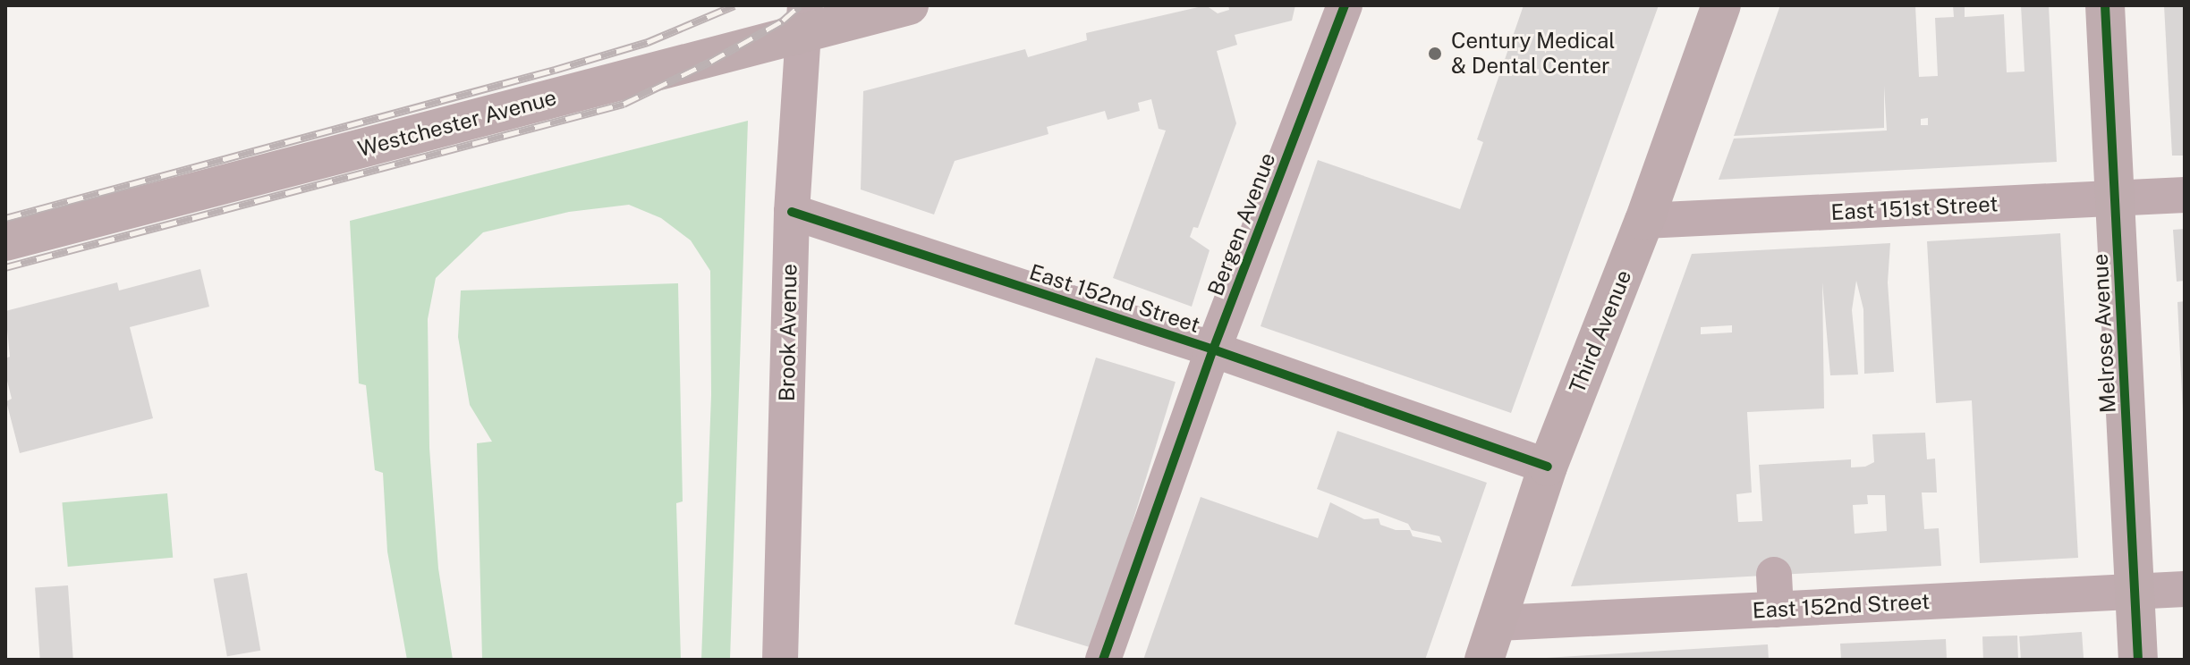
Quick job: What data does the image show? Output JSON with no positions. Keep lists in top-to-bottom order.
{
  "streets": {
    "main road": ["Westchester Avenue", "Third Avenue", "Melrose Avenue"],
    "street": [
      "East 151st Street",
      "Bergen Avenue",
      "East 152nd Street",
      "Brook Avenue"
    ]
  },
  "crossings": [
    ["Westchester Avenue", "Brook Avenue"],
    ["East 151st Street", "Third Avenue"],
    ["East 151st Street", "Melrose Avenue"],
    ["Bergen Avenue", "East 152nd Street"],
    ["East 152nd Street", "Third Avenue"],
    ["East 152nd Street", "Brook Avenue"],
    ["East 152nd Street", "Melrose Avenue"]
  ],
  "places": ["Century Medical & Dental Center"]
}
